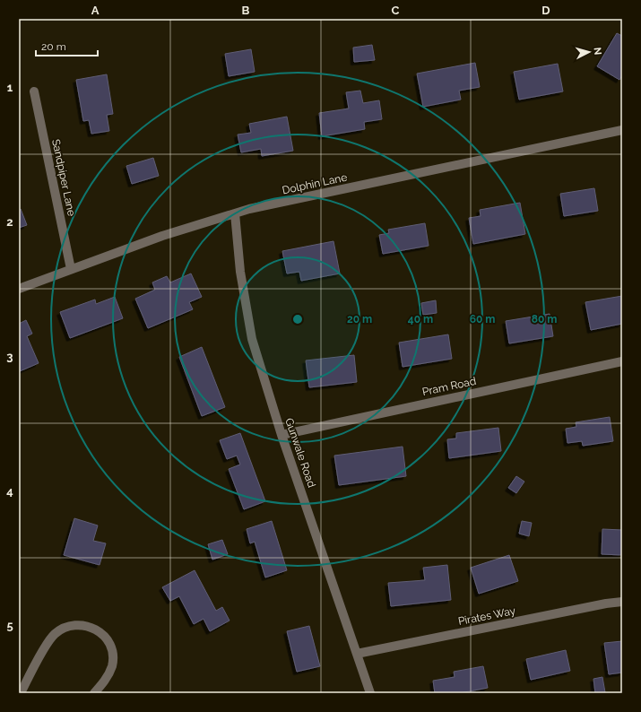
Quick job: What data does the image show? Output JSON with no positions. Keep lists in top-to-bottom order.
{
  "streets": {
    "street": [
      "Sandpiper Lane",
      "Dolphin Lane",
      "Pram Road",
      "Gunwale Road",
      "Pirates Way"
    ]
  },
  "crossings": [
    ["Sandpiper Lane", "Dolphin Lane"],
    ["Dolphin Lane", "Gunwale Road"],
    ["Pram Road", "Gunwale Road"],
    ["Gunwale Road", "Pirates Way"]
  ],
  "scale_bar": "20 m",
  "north": "right",
  "grid": {
    "columns": [
      "A",
      "B",
      "C",
      "D"
    ],
    "rows": [
      "1",
      "2",
      "3",
      "4",
      "5"
    ]
  },
  "rings": [
    "20 m",
    "40 m",
    "60 m",
    "80 m"
  ]
}
